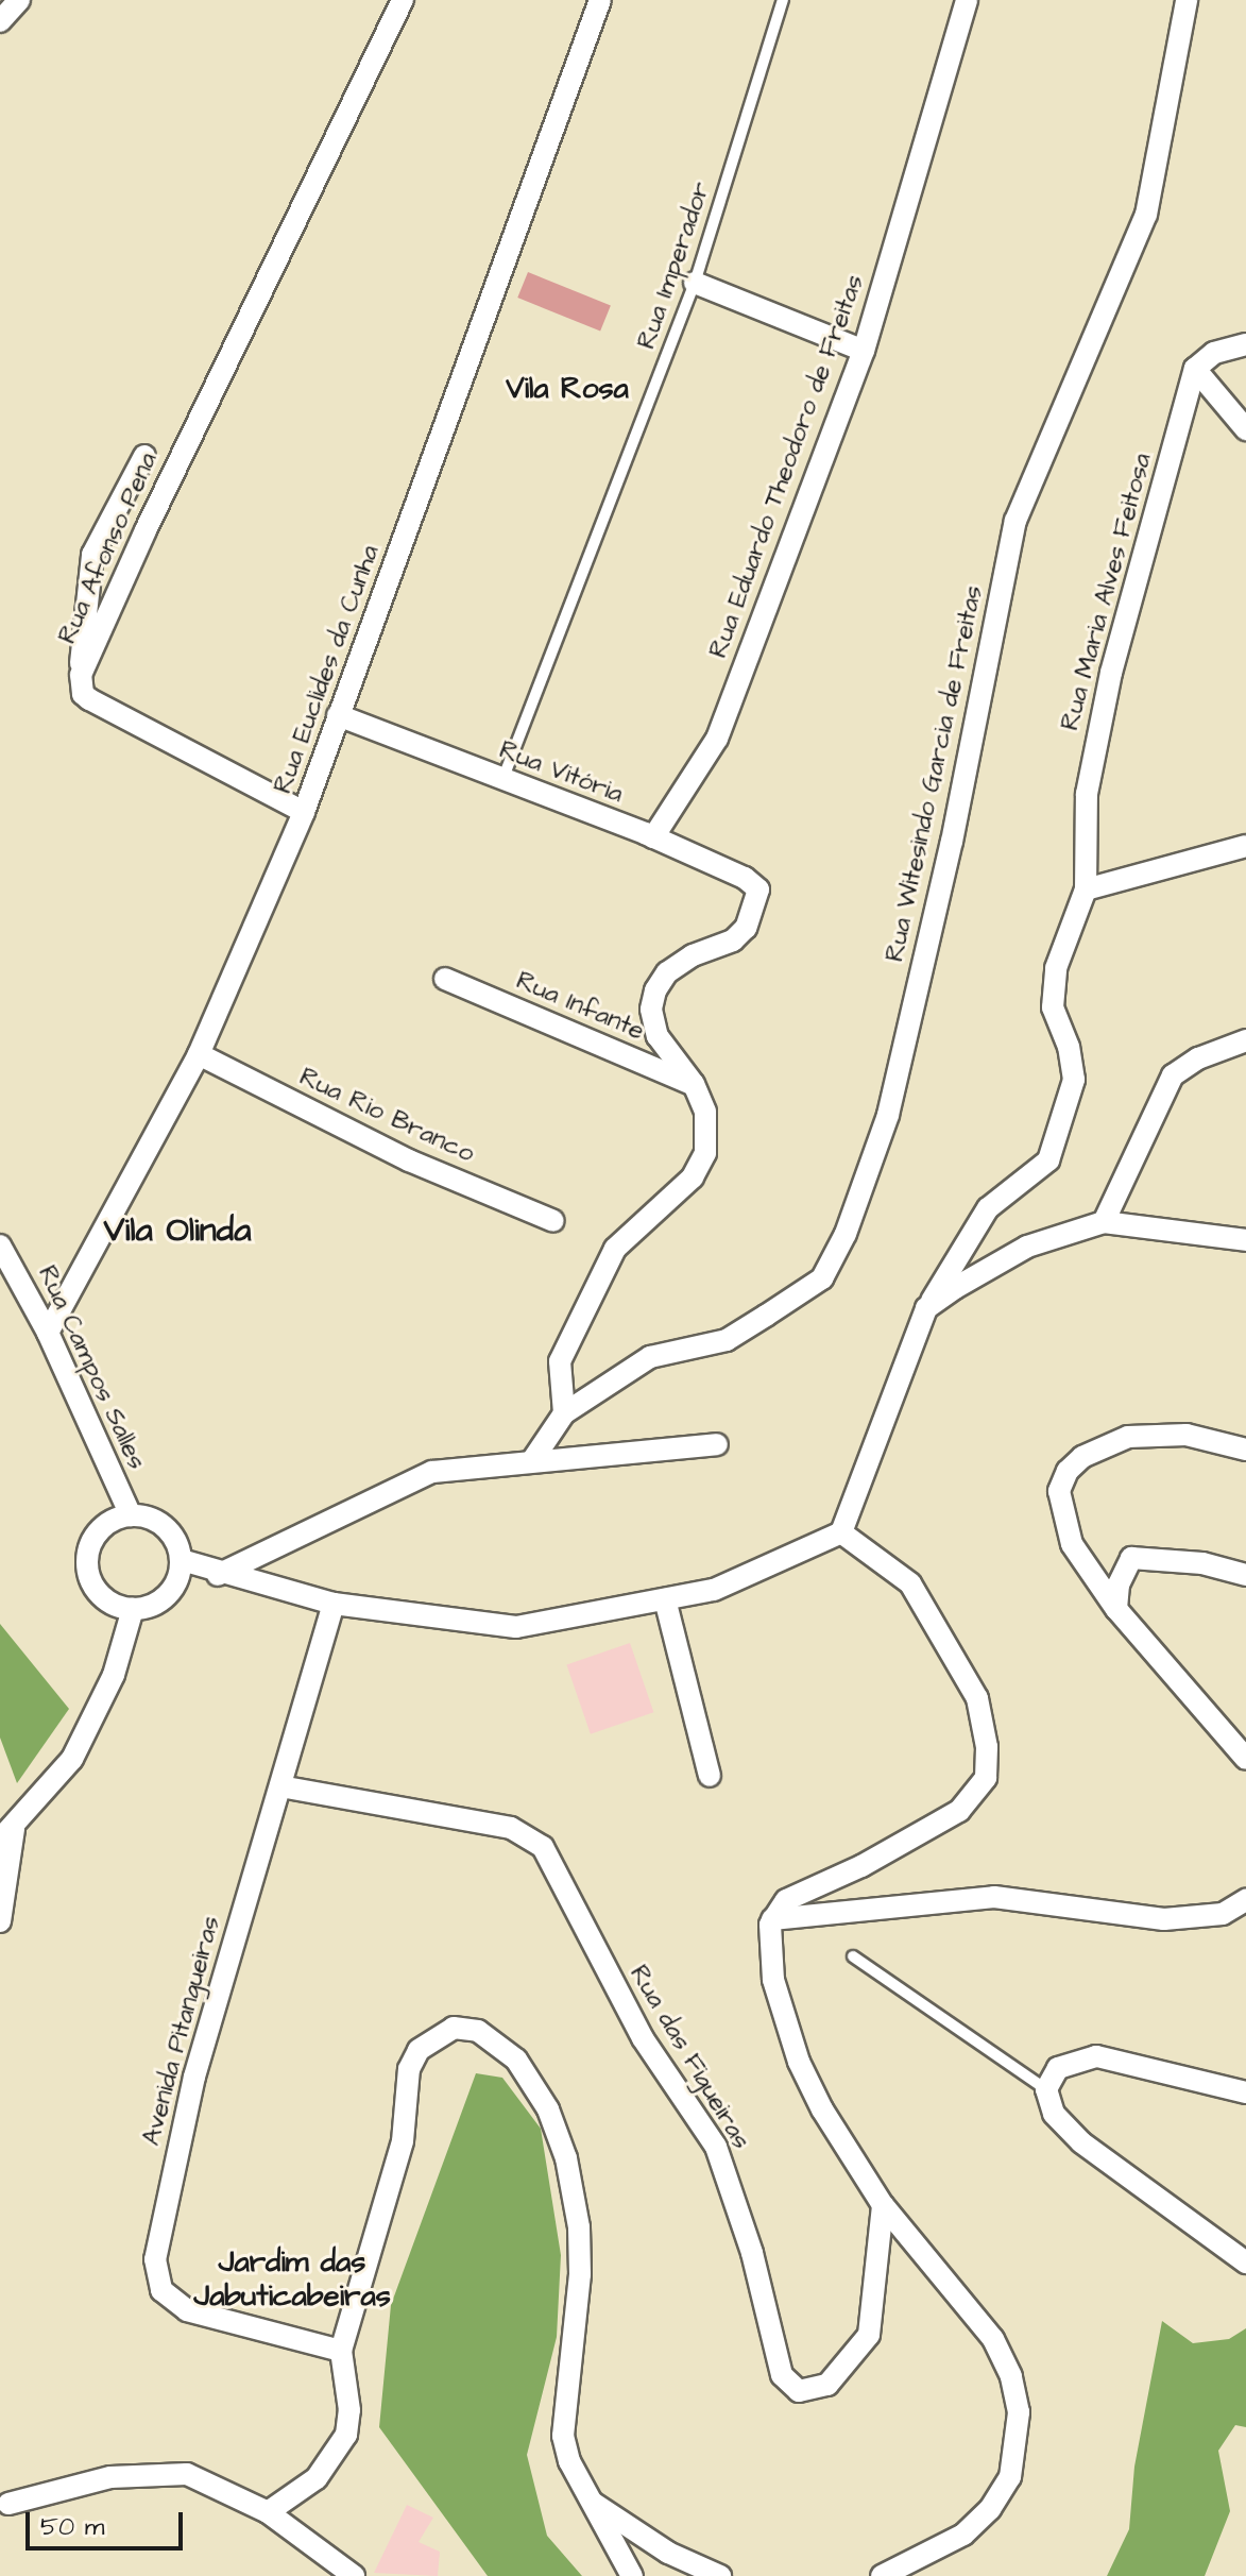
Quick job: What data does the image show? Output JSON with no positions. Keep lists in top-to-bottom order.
{
  "streets": {
    "street": [
      "Rua Eduardo Theodoro de Freitas",
      "Rua Afonso Pena",
      "Rua Maria Alves Feitosa",
      "Rua Euclides da Cunha",
      "Rua Vitória",
      "Rua Witesindo Garcia de Freitas",
      "Rua Infante",
      "Rua Rio Branco",
      "Rua Campos Salles",
      "Avenida Pitangueiras",
      "Rua das Figueiras"
    ],
    "lane": ["Rua Imperador"]
  },
  "crossings": [
    ["Rua Imperador", "Rua Vitória"],
    ["Rua Eduardo Theodoro de Freitas", "Rua Vitória"],
    ["Rua Afonso Pena", "Rua Euclides da Cunha"],
    ["Rua Euclides da Cunha", "Rua Vitória"],
    ["Rua Euclides da Cunha", "Rua Rio Branco"],
    ["Rua Euclides da Cunha", "Rua Campos Salles"],
    ["Rua Vitória", "Rua Infante"],
    ["Avenida Pitangueiras", "Rua das Figueiras"]
  ],
  "districts": ["Vila Rosa", "Vila Olinda", "Jardim das Jabuticabeiras"],
  "scale_bar": "50 m"
}
